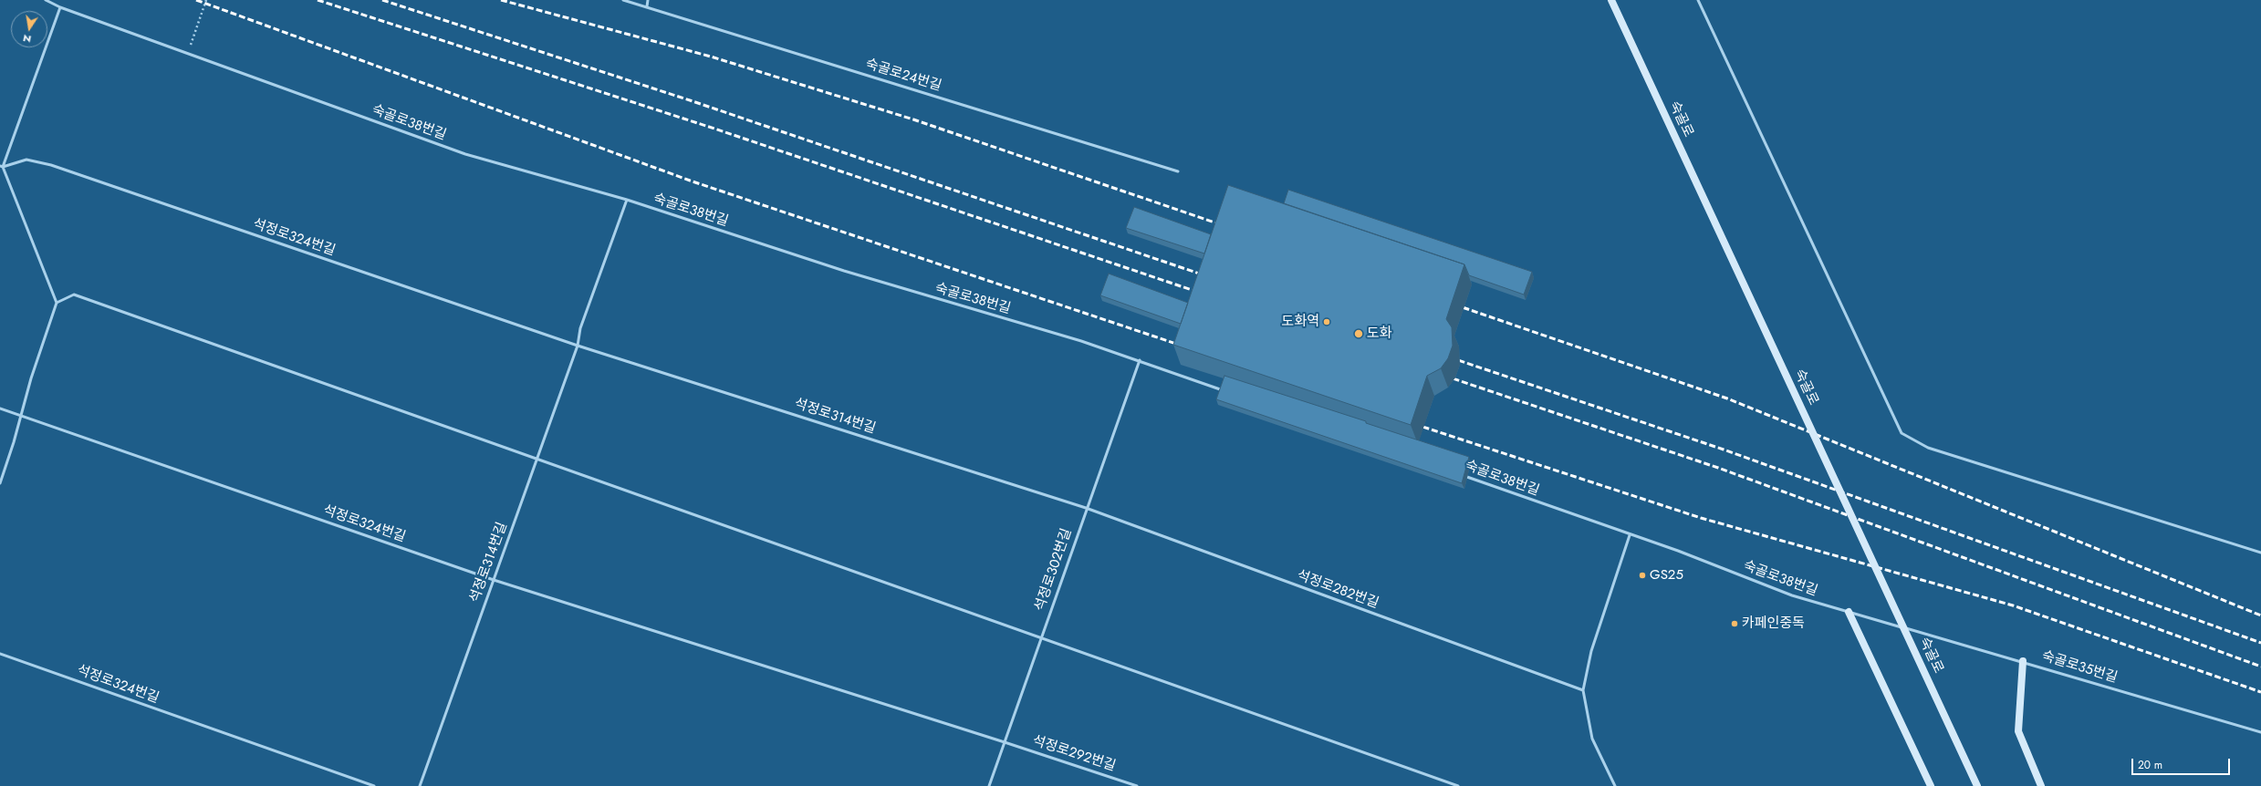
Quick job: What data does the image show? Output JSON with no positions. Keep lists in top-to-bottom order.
{
  "streets": {
    "main road": ["숙골로"],
    "lane": [
      "숙골로24번길",
      "숙골로38번길",
      "석정로324번길",
      "석정로314번길",
      "석정로302번길",
      "석정로282번길",
      "숙골로35번길",
      "석정로292번길"
    ]
  },
  "crossings": [
    ["숙골로38번길", "석정로314번길"],
    ["숙골로38번길", "석정로302번길"],
    ["숙골로38번길", "숙골로35번길"],
    ["석정로324번길", "석정로314번길"],
    ["석정로324번길", "석정로302번길"],
    ["석정로324번길", "석정로292번길"],
    ["석정로314번길", "석정로302번길"],
    ["석정로314번길", "석정로282번길"],
    ["석정로302번길", "석정로282번길"],
    ["석정로302번길", "석정로292번길"]
  ],
  "places": [
    "도화역",
    "도화",
    "GS25",
    "카페인중독"
  ],
  "scale_bar": "20 m",
  "north": "bottom"
}
